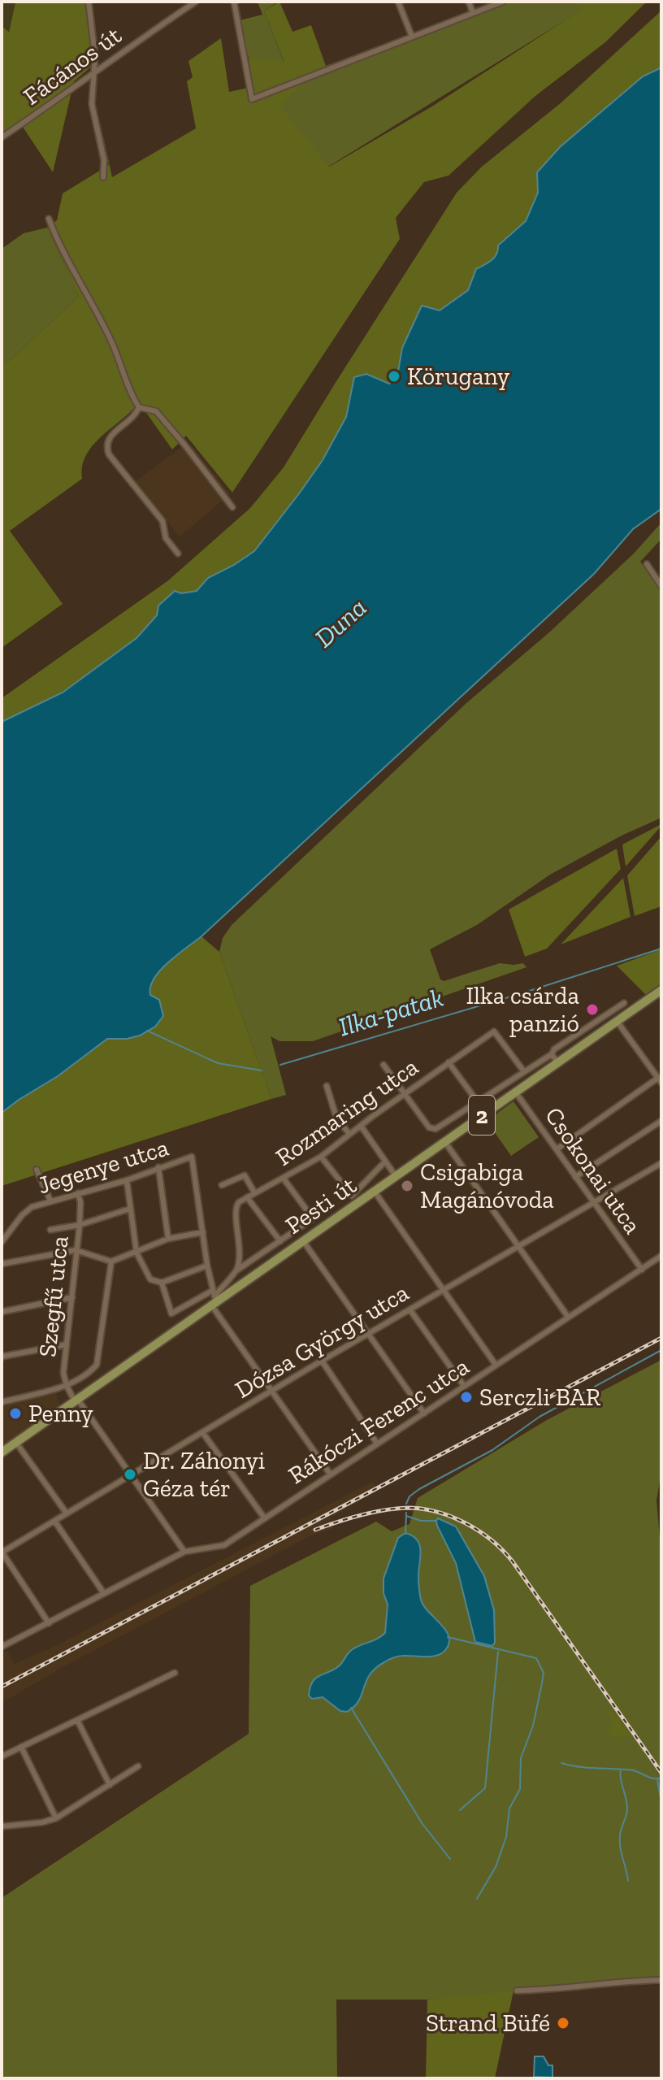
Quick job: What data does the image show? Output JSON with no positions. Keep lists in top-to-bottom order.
{
  "streets": {
    "main road": ["2", "Pesti út"],
    "street": [
      "Fácános út",
      "Rozmaring utca",
      "Jegenye utca",
      "Csokonai utca",
      "Szegfű utca",
      "Dózsa György utca",
      "Rákóczi Ferenc utca"
    ]
  },
  "crossings": [
    ["Rozmaring utca", "Pesti út"],
    ["Jegenye utca", "Szegfű utca"],
    ["Csokonai utca", "Pesti út"],
    ["Csokonai utca", "Dózsa György utca"],
    ["Csokonai utca", "Rákóczi Ferenc utca"],
    ["Pesti út", "Szegfű utca"],
    ["Szegfű utca", "Dózsa György utca"],
    ["Szegfű utca", "Rákóczi Ferenc utca"]
  ],
  "water": ["Duna", "Ilka-patak"],
  "places": [
    "Körugany",
    "Ilka csárda panzió",
    "Csigabiga Magánóvoda",
    "Serczli BAR",
    "Penny",
    "Dr. Záhonyi Géza tér",
    "Strand Büfé"
  ]
}
